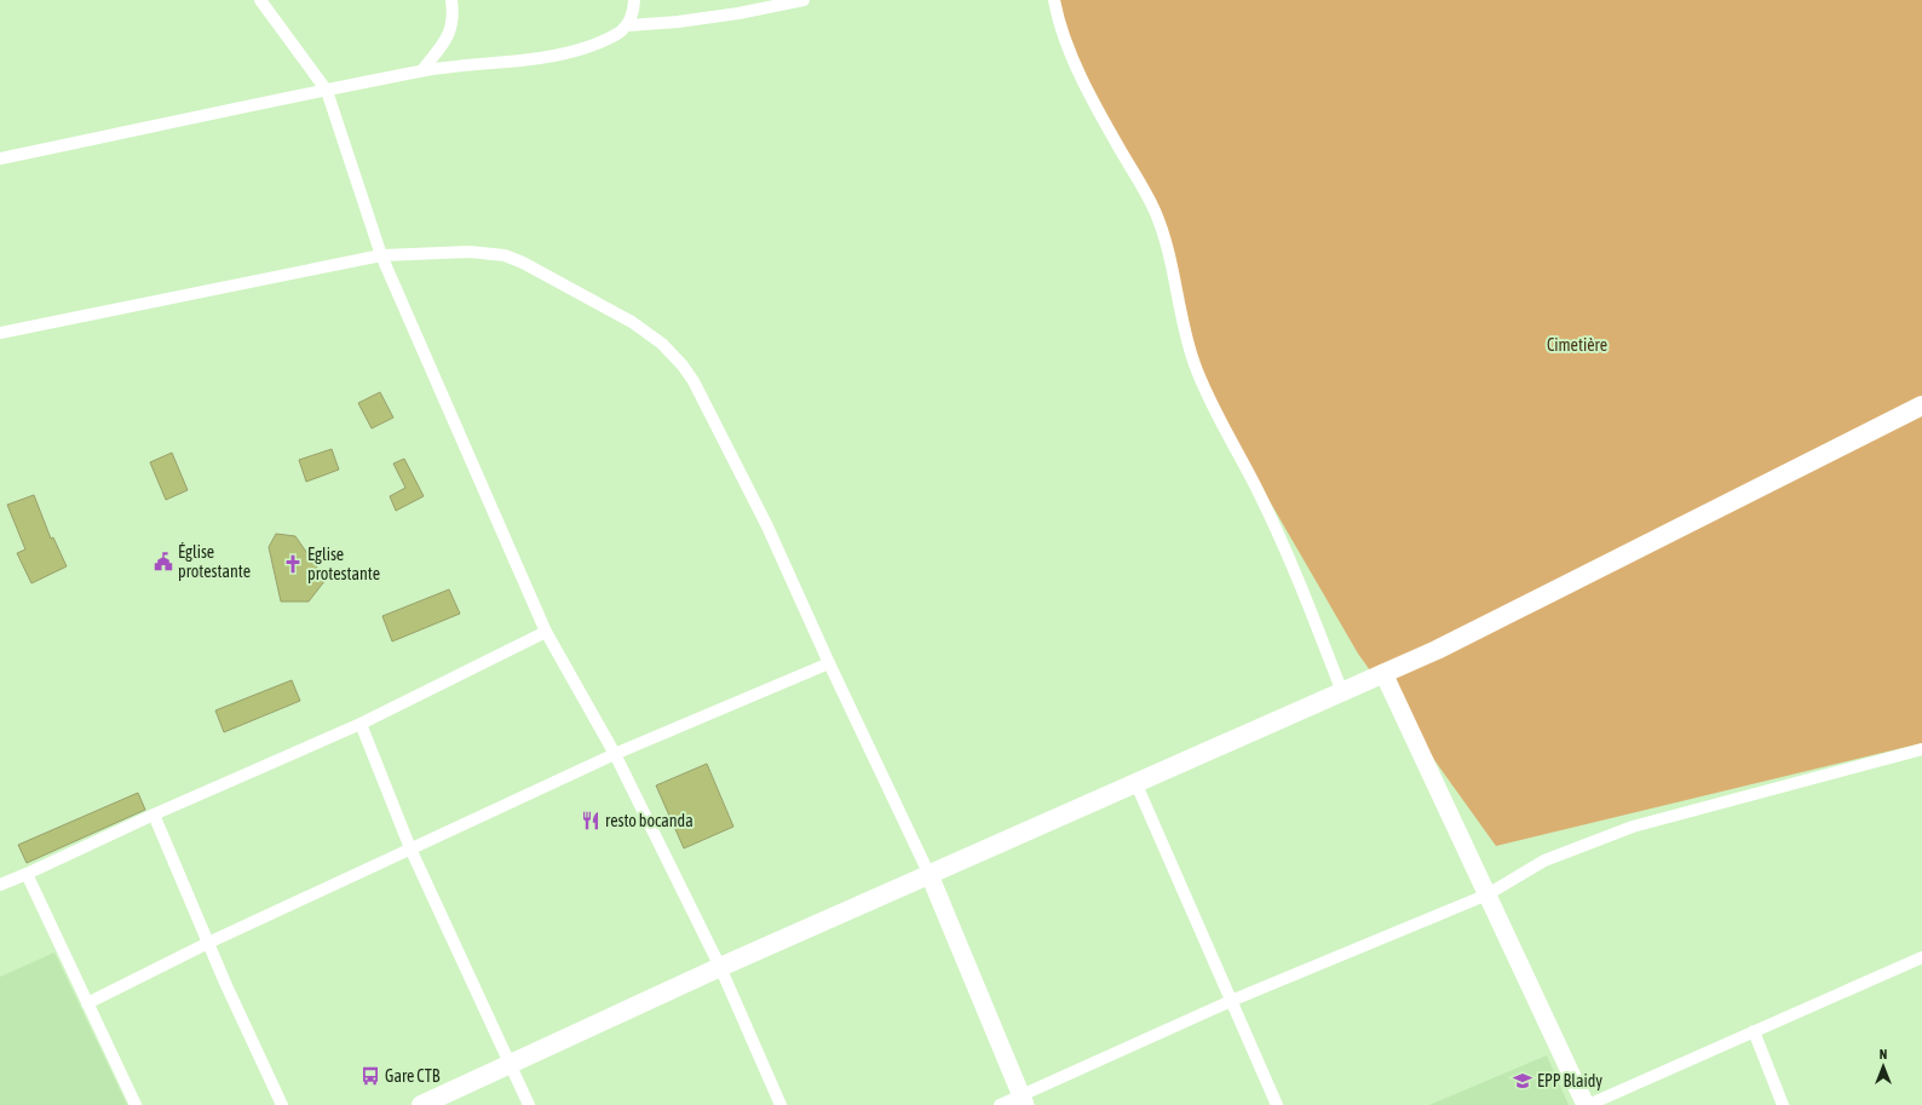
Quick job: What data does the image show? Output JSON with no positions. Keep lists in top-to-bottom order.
{
  "parks": ["Cimetière"],
  "places": {
    "public building": ["Église protestante"],
    "church": ["Eglise protestante"],
    "restaurant": ["resto bocanda"],
    "bus stop": ["Gare CTB"],
    "school or university": ["EPP Blaidy"]
  },
  "north": "top"
}
